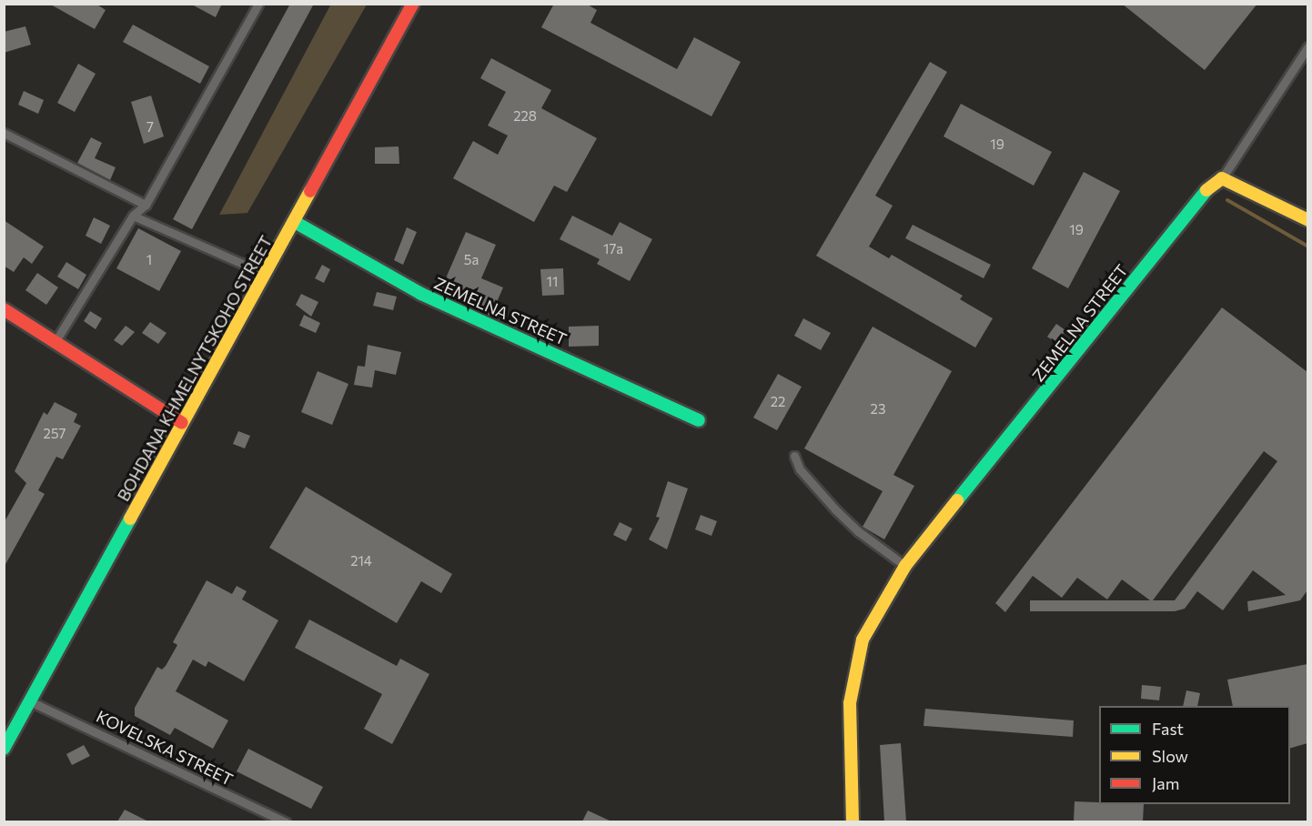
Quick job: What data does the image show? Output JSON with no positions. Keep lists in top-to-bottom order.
{
  "streets": {
    "street": ["ZEMELNA STREET", "BOHDANA KHMELNYTSKOHO STREET", "KOVELSKA STREET"]
  },
  "crossings": [
    ["ZEMELNA STREET", "BOHDANA KHMELNYTSKOHO STREET"],
    ["BOHDANA KHMELNYTSKOHO STREET", "KOVELSKA STREET"]
  ],
  "house_numbers": [
    "228",
    "7",
    "19",
    "19",
    "17а",
    "1",
    "5а",
    "11",
    "22",
    "23",
    "257",
    "214"
  ],
  "legend": ["Fast", "Slow", "Jam"]
}
